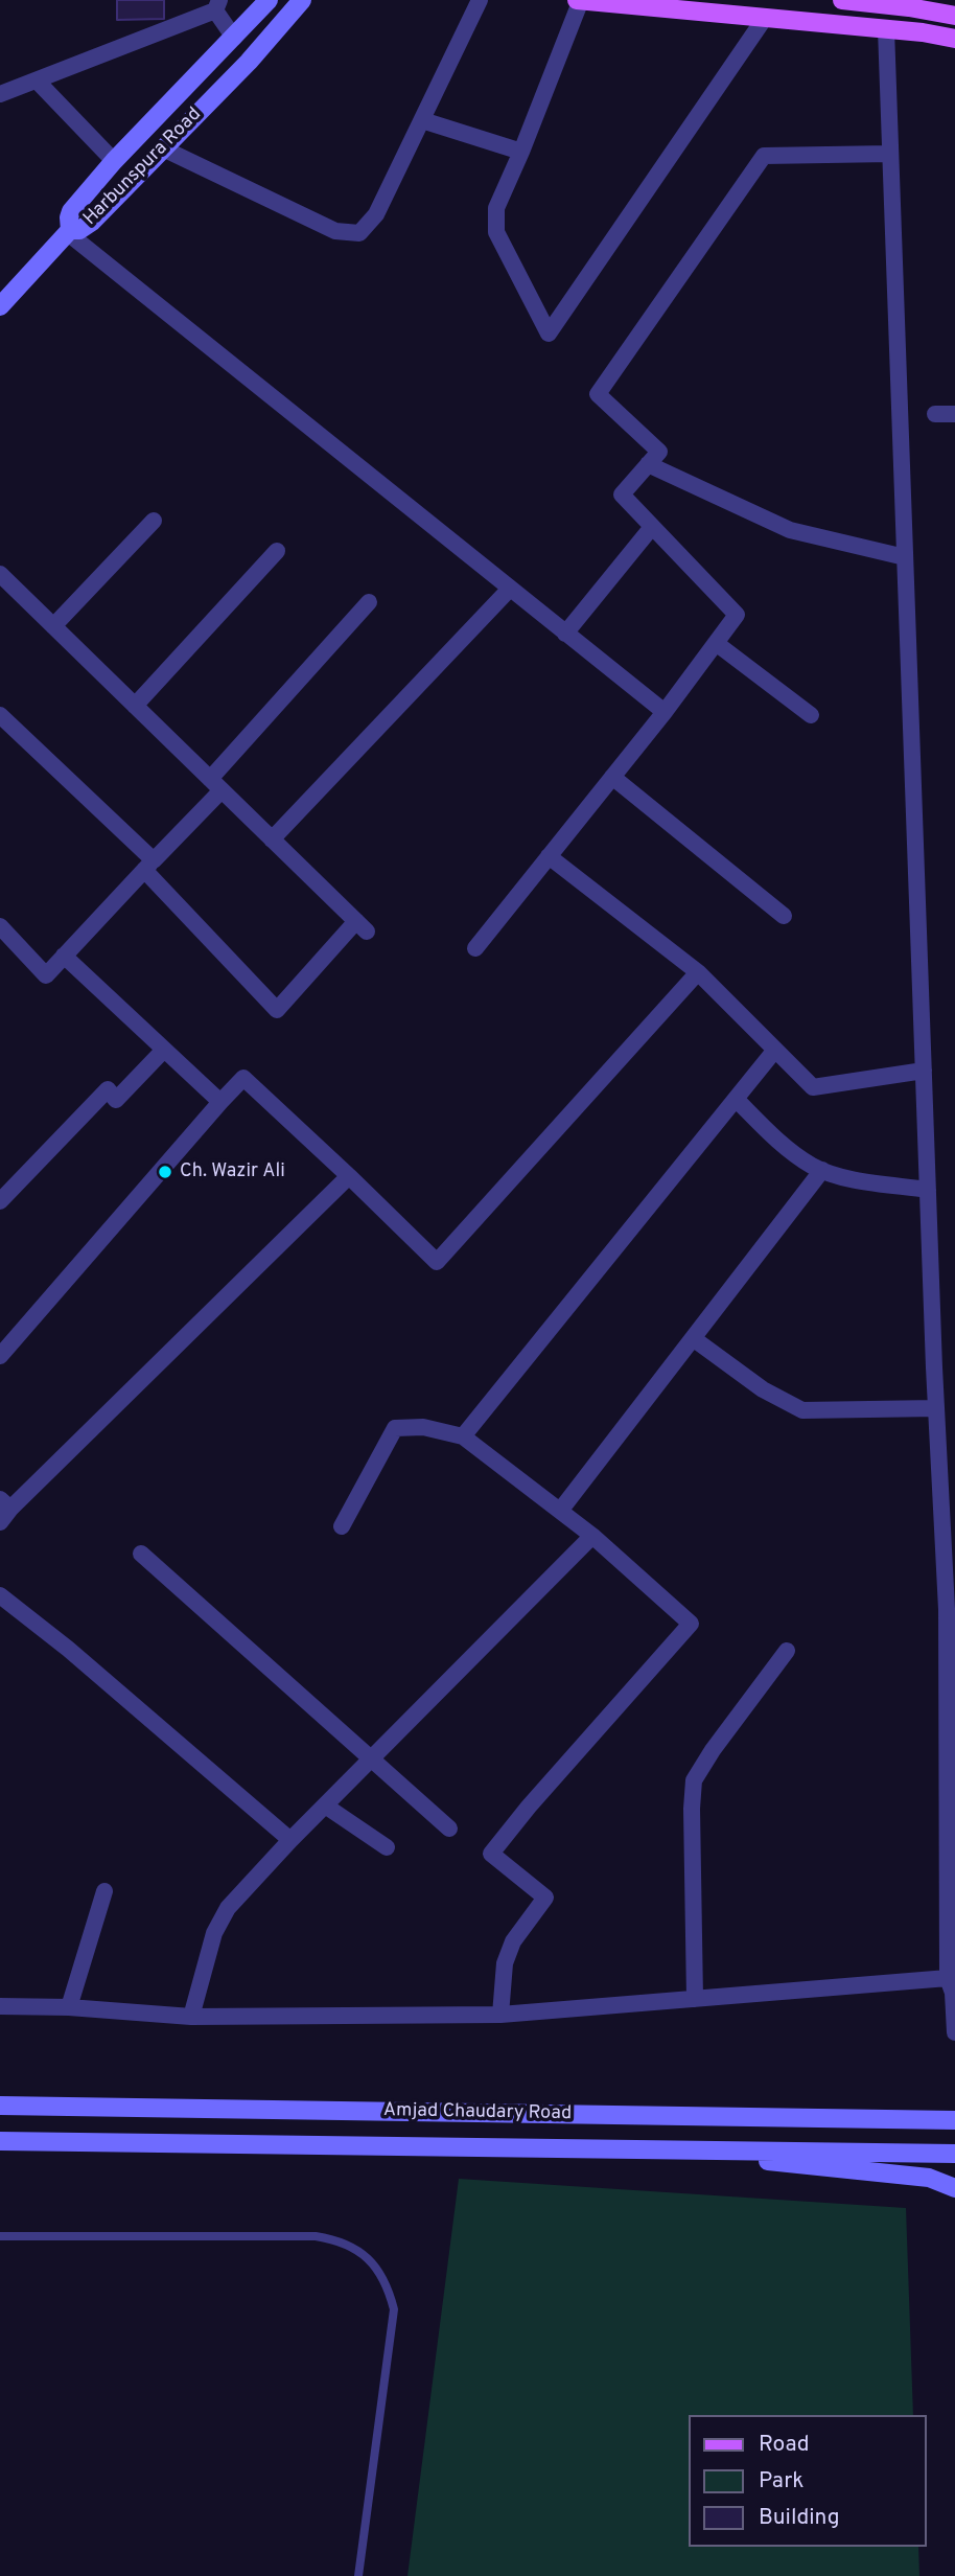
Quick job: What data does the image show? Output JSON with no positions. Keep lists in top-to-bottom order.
{
  "streets": {
    "main road": ["Harbunspura Road", "Amjad Chaudary Road"]
  },
  "places": ["Ch. Wazir Ali"],
  "legend": ["Road", "Park", "Building"]
}
